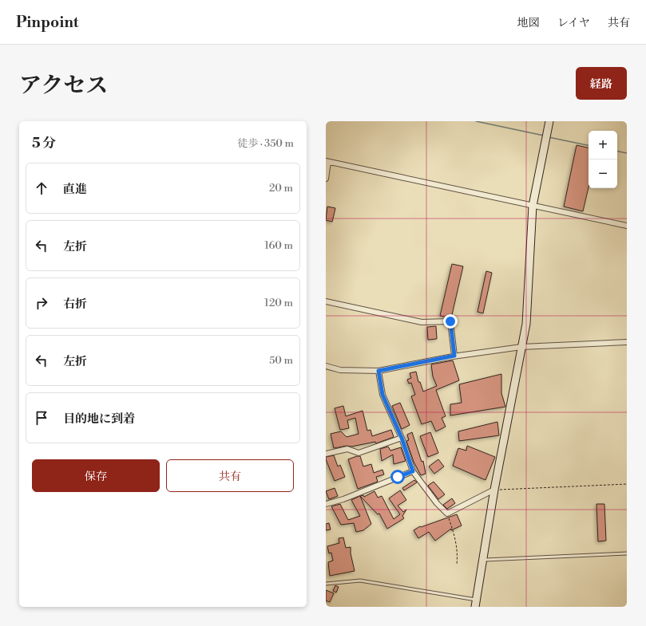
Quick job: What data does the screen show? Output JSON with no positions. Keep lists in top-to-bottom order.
{
  "page": {
    "header": "Pinpoint",
    "nav": ["地図", "レイヤ", "共有"],
    "title": "アクセス",
    "buttons": [
      "経路",
      ["保存", "共有"]
    ],
    "heading": ["5 分", "徒歩 · 350 m"],
    "map_buttons": ["+", "−"],
    "list": [
      ["直進", "20 m"],
      ["左折", "160 m"],
      ["右折", "120 m"],
      ["左折", "50 m"],
      "目的地に到着"
    ]
  }
}
